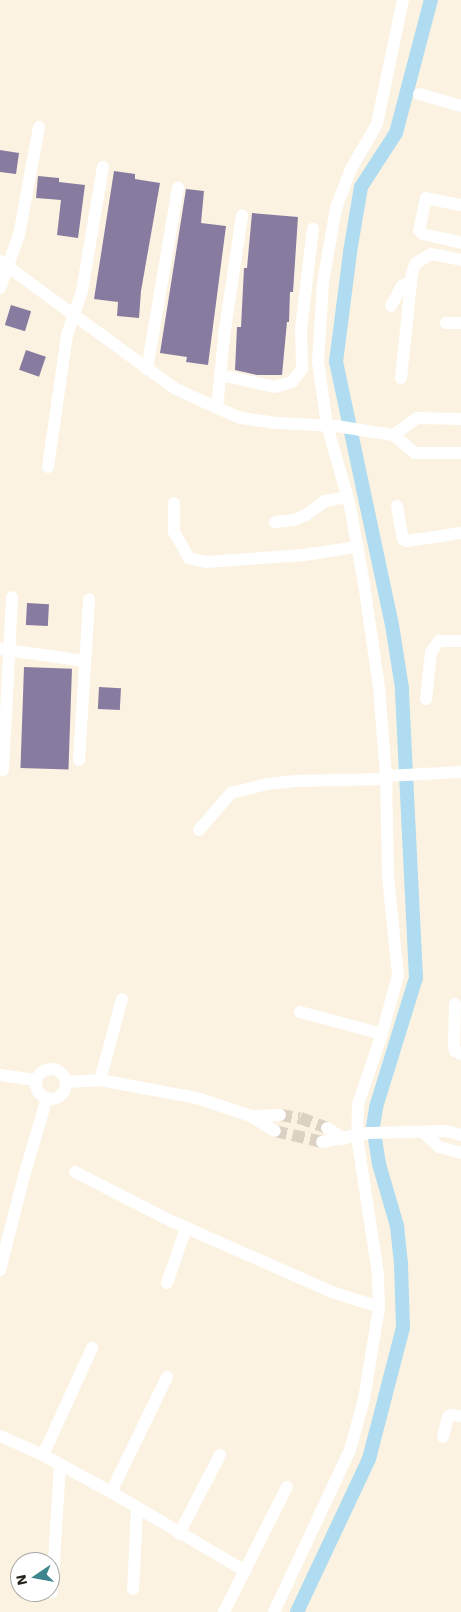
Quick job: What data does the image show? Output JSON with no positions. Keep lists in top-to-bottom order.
{
  "north": "left"
}
